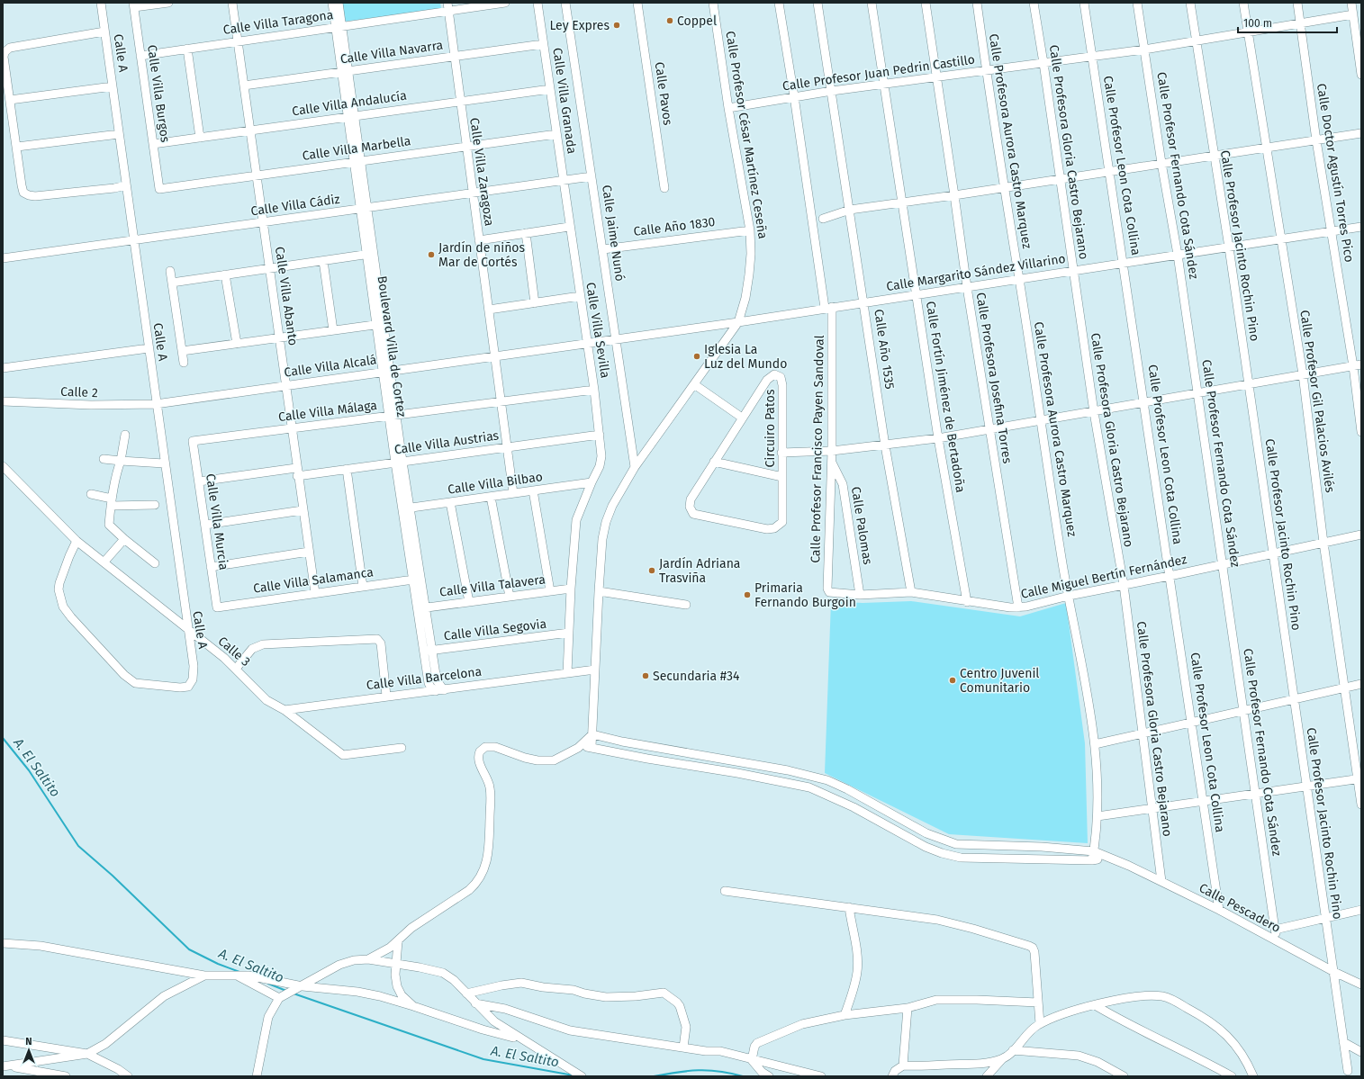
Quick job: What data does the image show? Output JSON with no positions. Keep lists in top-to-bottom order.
{
  "streets": {
    "street": [
      "Calle Villa Taragona",
      "Calle Villa Navarra",
      "Calle A",
      "Calle Profesor Juan Pedrin Castillo",
      "Calle Villa Burgos",
      "Calle Pavos",
      "Calle Villa Granada",
      "Calle Villa Andalucía",
      "Calle Profesor César Martínez Ceseña",
      "Calle Profesora Aurora Castro Marquez",
      "Calle Villa Marbella",
      "Calle Profesora Gloria Castro Bejarano",
      "Calle Profesor Leon Cota Collina",
      "Calle Villa Zaragoza",
      "Calle Doctor Agustín Torres Pico",
      "Calle Profesor Fernando Cota Sández",
      "Calle Villa Cádiz",
      "Calle Año 1830",
      "Calle Jaime Nunó",
      "Calle Profesor Jacinto Rochin Pino",
      "Calle Margarito Sández Villarino",
      "Calle Villa Abanto",
      "Calle Villa Sevilla",
      "Boulevard Villa de Cortez",
      "Calle Año 1535",
      "Calle Villa Alcalá",
      "Calle Profesora Josefina Torres",
      "Calle 2",
      "Calle Fortín Jiménez de Bertadoña",
      "Calle Profesor Gil Palacios Avilés",
      "Calle Villa Málaga",
      "Circuiro Patos",
      "Calle Villa Austrias",
      "Calle Profesor Francisco Payen Sandoval",
      "Calle Villa Bilbao",
      "Calle Villa Murcia",
      "Calle Palomas",
      "Calle Miguel Bertín Fernández",
      "Calle Villa Salamanca",
      "Calle Villa Talavera",
      "Calle Villa Segovia",
      "Calle 3",
      "Calle Villa Barcelona",
      "Calle Pescadero"
    ]
  },
  "crossings": [
    ["Calle Villa Taragona", "Calle Villa Burgos"],
    ["Calle Villa Taragona", "Calle Villa Zaragoza"],
    ["Calle Villa Taragona", "Calle Villa Abanto"],
    ["Calle Villa Taragona", "Boulevard Villa de Cortez"],
    ["Calle Villa Navarra", "Calle Villa Granada"],
    ["Calle Villa Navarra", "Calle Villa Zaragoza"],
    ["Calle Villa Navarra", "Calle Villa Abanto"],
    ["Calle Villa Navarra", "Boulevard Villa de Cortez"],
    ["Calle A", "Calle Villa Cádiz"],
    ["Calle A", "Calle Villa Alcalá"],
    ["Calle A", "Calle 2"],
    ["Calle A", "Calle 3"],
    ["Calle Profesor Juan Pedrin Castillo", "Calle Profesor César Martínez Ceseña"],
    ["Calle Profesor Juan Pedrin Castillo", "Calle Profesora Aurora Castro Marquez"],
    ["Calle Profesor Juan Pedrin Castillo", "Calle Profesora Gloria Castro Bejarano"],
    ["Calle Profesor Juan Pedrin Castillo", "Calle Profesor Leon Cota Collina"],
    ["Calle Profesor Juan Pedrin Castillo", "Calle Doctor Agustín Torres Pico"],
    ["Calle Profesor Juan Pedrin Castillo", "Calle Profesor Fernando Cota Sández"],
    ["Calle Profesor Juan Pedrin Castillo", "Calle Profesor Jacinto Rochin Pino"],
    ["Calle Profesor Juan Pedrin Castillo", "Calle Año 1535"],
    ["Calle Profesor Juan Pedrin Castillo", "Calle Profesora Josefina Torres"],
    ["Calle Profesor Juan Pedrin Castillo", "Calle Fortín Jiménez de Bertadoña"],
    ["Calle Profesor Juan Pedrin Castillo", "Calle Profesor Gil Palacios Avilés"],
    ["Calle Profesor Juan Pedrin Castillo", "Calle Profesor Francisco Payen Sandoval"],
    ["Calle Villa Burgos", "Calle Villa Andalucía"],
    ["Calle Villa Burgos", "Calle Villa Marbella"],
    ["Calle Villa Granada", "Calle Villa Andalucía"],
    ["Calle Villa Granada", "Calle Villa Marbella"],
    ["Calle Villa Granada", "Calle Villa Cádiz"],
    ["Calle Villa Granada", "Calle Villa Sevilla"],
    ["Calle Villa Andalucía", "Calle Villa Zaragoza"],
    ["Calle Villa Andalucía", "Calle Villa Abanto"],
    ["Calle Villa Andalucía", "Boulevard Villa de Cortez"],
    ["Calle Profesor César Martínez Ceseña", "Calle Año 1830"],
    ["Calle Profesor César Martínez Ceseña", "Calle Jaime Nunó"],
    ["Calle Profesor César Martínez Ceseña", "Calle Margarito Sández Villarino"],
    ["Calle Profesor César Martínez Ceseña", "Calle Villa Barcelona"],
    ["Calle Profesor César Martínez Ceseña", "Calle Pescadero"],
    ["Calle Profesora Aurora Castro Marquez", "Calle Margarito Sández Villarino"],
    ["Calle Profesora Aurora Castro Marquez", "Calle Miguel Bertín Fernández"],
    ["Calle Profesora Aurora Castro Marquez", "Calle Pescadero"],
    ["Calle Villa Marbella", "Calle Villa Zaragoza"],
    ["Calle Villa Marbella", "Calle Villa Abanto"],
    ["Calle Villa Marbella", "Boulevard Villa de Cortez"],
    ["Calle Profesora Gloria Castro Bejarano", "Calle Margarito Sández Villarino"],
    ["Calle Profesora Gloria Castro Bejarano", "Calle Miguel Bertín Fernández"],
    ["Calle Profesora Gloria Castro Bejarano", "Calle Pescadero"],
    ["Calle Profesor Leon Cota Collina", "Calle Margarito Sández Villarino"],
    ["Calle Profesor Leon Cota Collina", "Calle Miguel Bertín Fernández"],
    ["Calle Profesor Leon Cota Collina", "Calle Pescadero"],
    ["Calle Villa Zaragoza", "Calle Villa Cádiz"],
    ["Calle Villa Zaragoza", "Calle Villa Alcalá"],
    ["Calle Villa Zaragoza", "Calle Villa Málaga"],
    ["Calle Villa Zaragoza", "Calle Villa Austrias"],
    ["Calle Villa Zaragoza", "Calle Villa Bilbao"],
    ["Calle Doctor Agustín Torres Pico", "Calle Margarito Sández Villarino"],
    ["Calle Profesor Fernando Cota Sández", "Calle Margarito Sández Villarino"],
    ["Calle Profesor Fernando Cota Sández", "Calle Miguel Bertín Fernández"],
    ["Calle Profesor Fernando Cota Sández", "Calle Pescadero"],
    ["Calle Villa Cádiz", "Calle Jaime Nunó"],
    ["Calle Villa Cádiz", "Calle Villa Abanto"],
    ["Calle Villa Cádiz", "Calle Villa Sevilla"],
    ["Calle Villa Cádiz", "Boulevard Villa de Cortez"],
    ["Calle Año 1830", "Calle Jaime Nunó"],
    ["Calle Jaime Nunó", "Calle Margarito Sández Villarino"],
    ["Calle Jaime Nunó", "Calle Villa Alcalá"],
    ["Calle Profesor Jacinto Rochin Pino", "Calle Margarito Sández Villarino"],
    ["Calle Profesor Jacinto Rochin Pino", "Calle Miguel Bertín Fernández"],
    ["Calle Profesor Jacinto Rochin Pino", "Calle Pescadero"],
    ["Calle Margarito Sández Villarino", "Calle Año 1535"],
    ["Calle Margarito Sández Villarino", "Calle Villa Alcalá"],
    ["Calle Margarito Sández Villarino", "Calle Profesora Josefina Torres"],
    ["Calle Margarito Sández Villarino", "Calle Fortín Jiménez de Bertadoña"],
    ["Calle Margarito Sández Villarino", "Calle Profesor Gil Palacios Avilés"],
    ["Calle Margarito Sández Villarino", "Calle Profesor Francisco Payen Sandoval"],
    ["Calle Villa Abanto", "Calle Villa Alcalá"],
    ["Calle Villa Abanto", "Calle Villa Málaga"],
    ["Calle Villa Abanto", "Calle Villa Austrias"],
    ["Calle Villa Abanto", "Calle Villa Salamanca"],
    ["Calle Villa Sevilla", "Calle Villa Alcalá"],
    ["Calle Villa Sevilla", "Calle Villa Málaga"],
    ["Calle Villa Sevilla", "Calle Villa Austrias"],
    ["Calle Villa Sevilla", "Calle Villa Bilbao"],
    ["Boulevard Villa de Cortez", "Calle Villa Alcalá"],
    ["Boulevard Villa de Cortez", "Calle Villa Málaga"],
    ["Boulevard Villa de Cortez", "Calle Villa Austrias"],
    ["Boulevard Villa de Cortez", "Calle Villa Bilbao"],
    ["Boulevard Villa de Cortez", "Calle Villa Salamanca"],
    ["Boulevard Villa de Cortez", "Calle Villa Talavera"],
    ["Boulevard Villa de Cortez", "Calle Villa Segovia"],
    ["Boulevard Villa de Cortez", "Calle Villa Barcelona"],
    ["Calle Año 1535", "Calle Miguel Bertín Fernández"],
    ["Calle Villa Alcalá", "Calle 2"],
    ["Calle Profesora Josefina Torres", "Calle Miguel Bertín Fernández"],
    ["Calle Fortín Jiménez de Bertadoña", "Calle Miguel Bertín Fernández"],
    ["Calle Profesor Gil Palacios Avilés", "Calle Miguel Bertín Fernández"],
    ["Calle Villa Málaga", "Calle Villa Murcia"],
    ["Calle Villa Austrias", "Calle Villa Murcia"],
    ["Calle Profesor Francisco Payen Sandoval", "Calle Palomas"],
    ["Calle Profesor Francisco Payen Sandoval", "Calle Miguel Bertín Fernández"],
    ["Calle Villa Murcia", "Calle Villa Salamanca"],
    ["Calle Palomas", "Calle Miguel Bertín Fernández"],
    ["Calle 3", "Calle Villa Barcelona"]
  ],
  "water": ["A. El Saltito"],
  "places": [
    "Coppel",
    "Ley Expres",
    "Jardín de niños Mar de Cortés",
    "Iglesia La Luz del Mundo",
    "Jardín Adriana Trasviña",
    "Primaria Fernando Burgoin",
    "Secundaria #34",
    "Centro Juvenil Comunitario"
  ],
  "scale_bar": "100 m",
  "north": "top"
}
